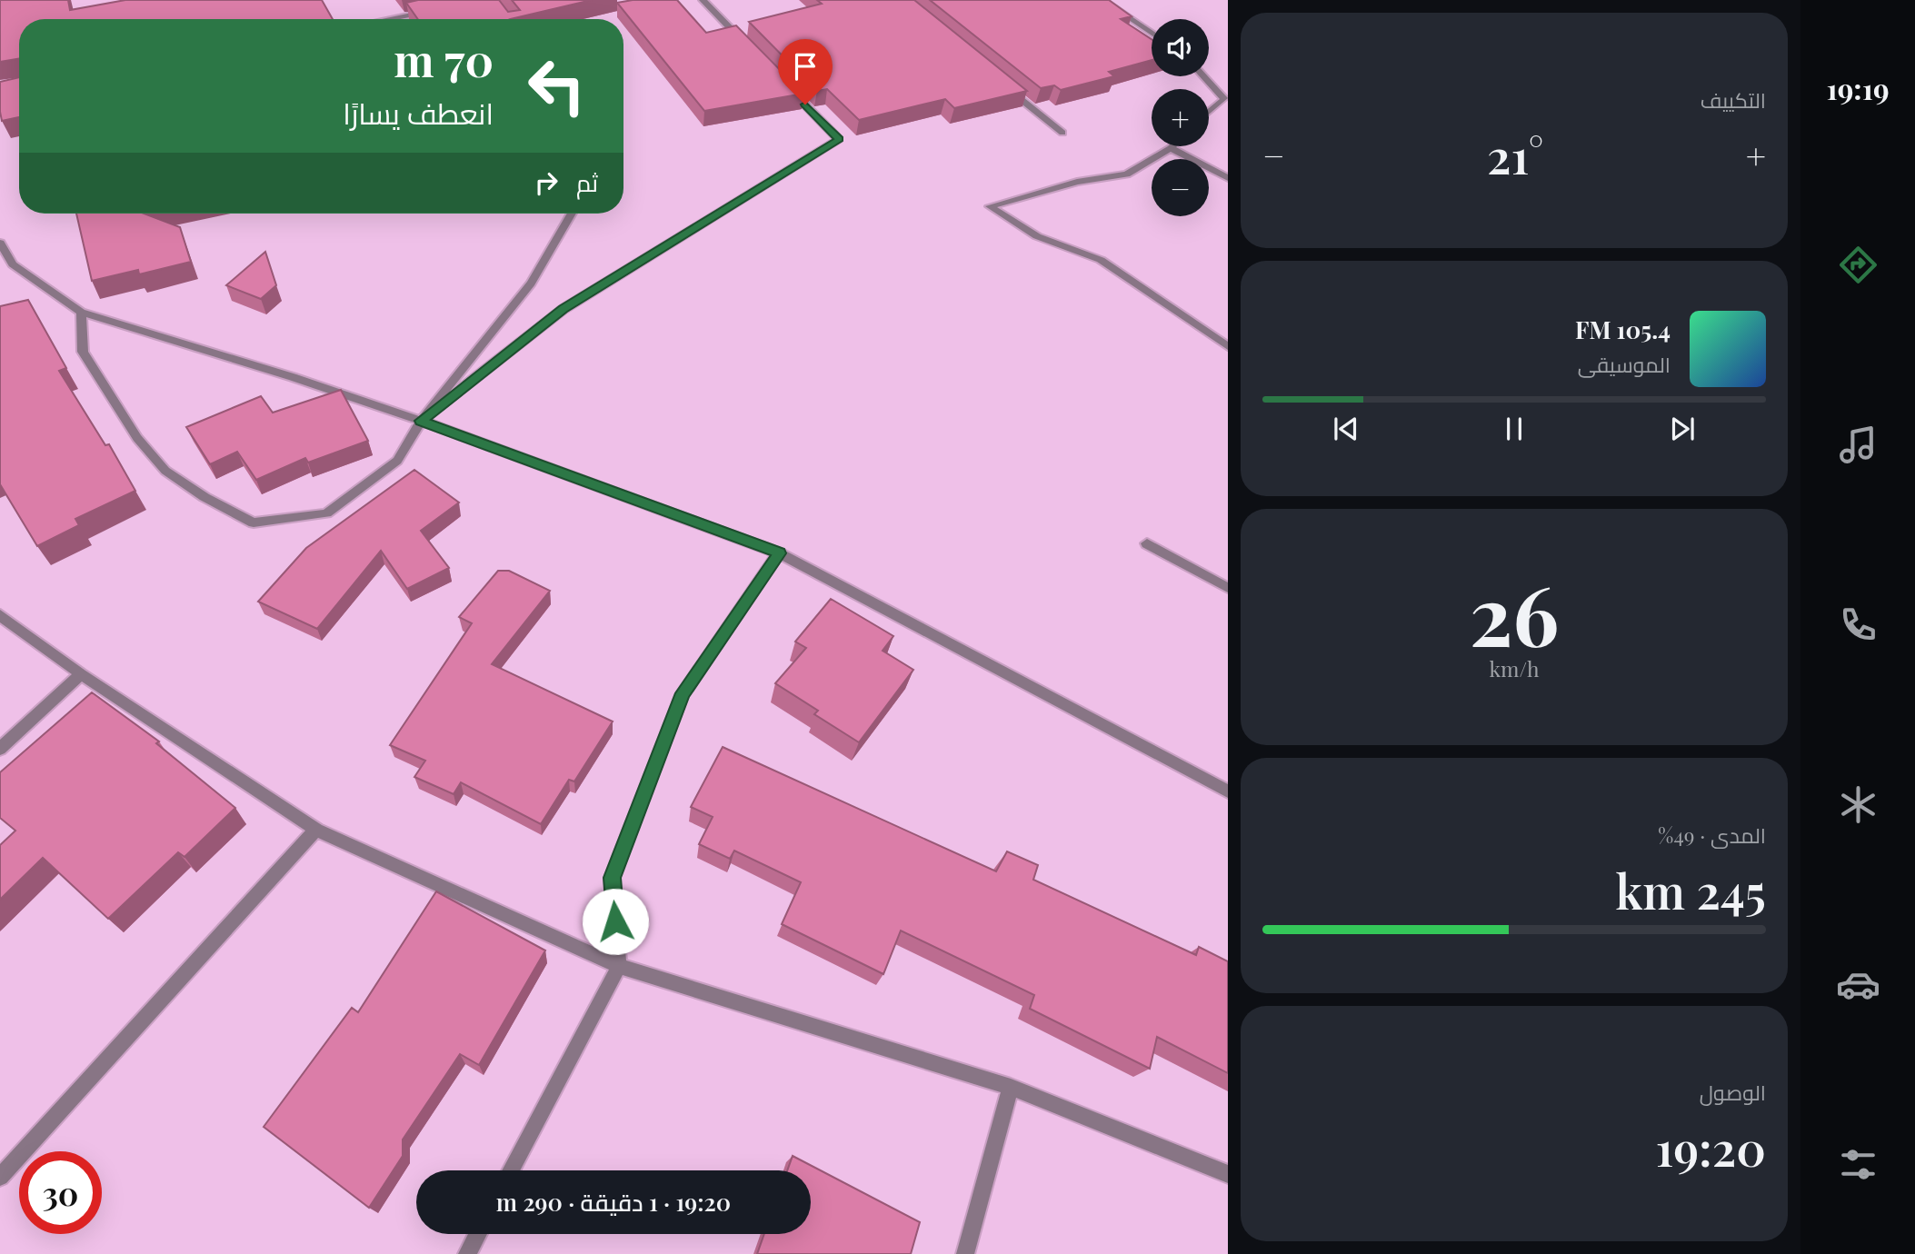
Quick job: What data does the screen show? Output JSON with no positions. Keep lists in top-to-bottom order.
{
  "page": {
    "tabs": "19:19",
    "tile": [
      "التكييف",
      ["26", "km/h"],
      ["المدى · 49%", "245 km"],
      ["الوصول", "19:20"]
    ],
    "map_buttons": ["+", "−"],
    "turn": ["70 m", "انعطف يسارًا"],
    "heat": ["−", "21°", "+"],
    "then": "ثم",
    "song": ["105.4 FM", "الموسيقى"],
    "limit": "30",
    "trip": "19:20 · 1 دقيقة · 290 m"
  }
}
